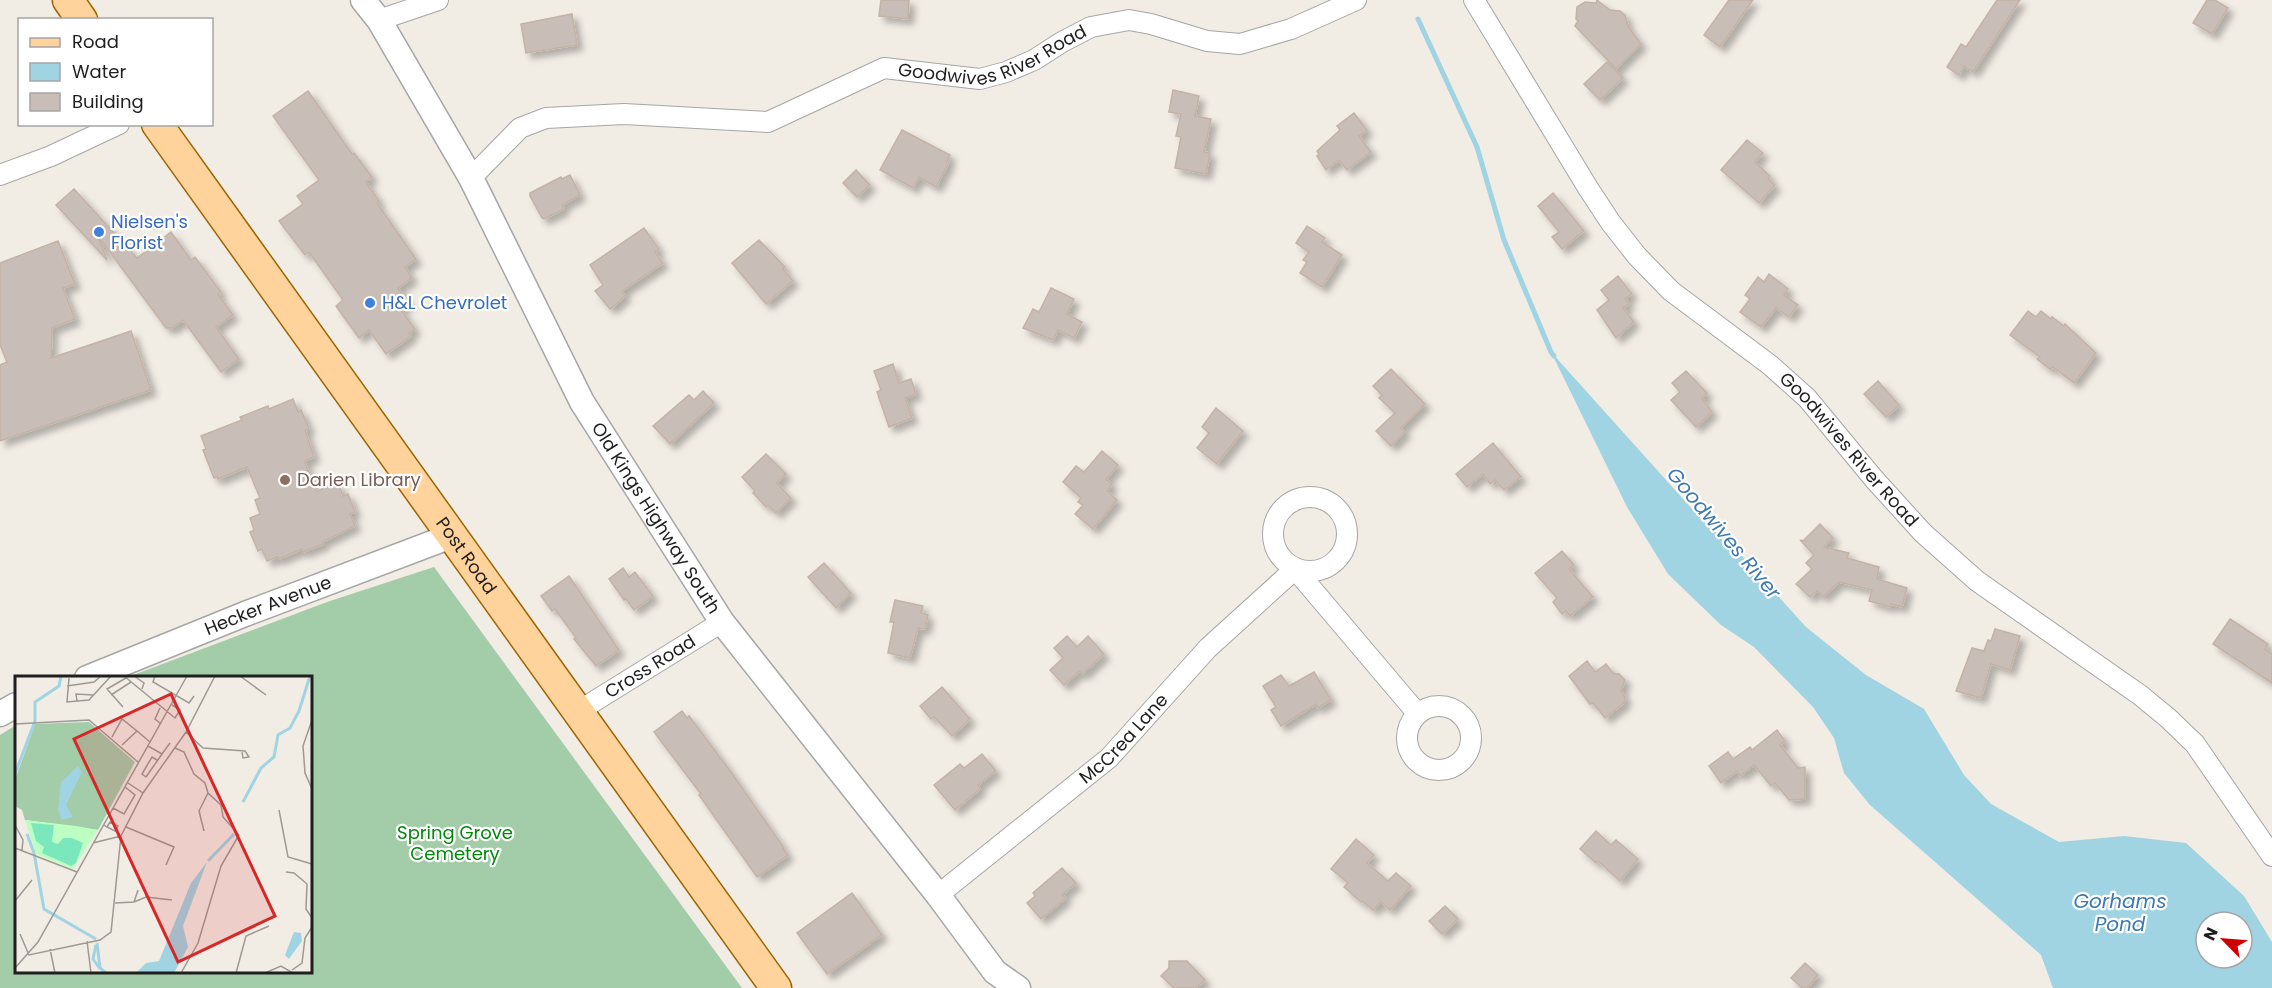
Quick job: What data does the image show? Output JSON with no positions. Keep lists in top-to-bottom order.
{
  "streets": {
    "main road": ["Post Road"],
    "street": [
      "Goodwives River Road",
      "Old Kings Highway South",
      "Hecker Avenue",
      "Cross Road",
      "McCrea Lane"
    ]
  },
  "crossings": [
    ["Goodwives River Road", "Old Kings Highway South"],
    ["Old Kings Highway South", "Cross Road"],
    ["Old Kings Highway South", "McCrea Lane"],
    ["Post Road", "Hecker Avenue"],
    ["Post Road", "Cross Road"]
  ],
  "water": ["Goodwives River", "Gorhams Pond"],
  "parks": ["Spring Grove Cemetery"],
  "places": ["Nielsen's Florist", "H&L Chevrolet", "Darien Library"],
  "legend": ["Road", "Water", "Building"],
  "north": "top left"
}
